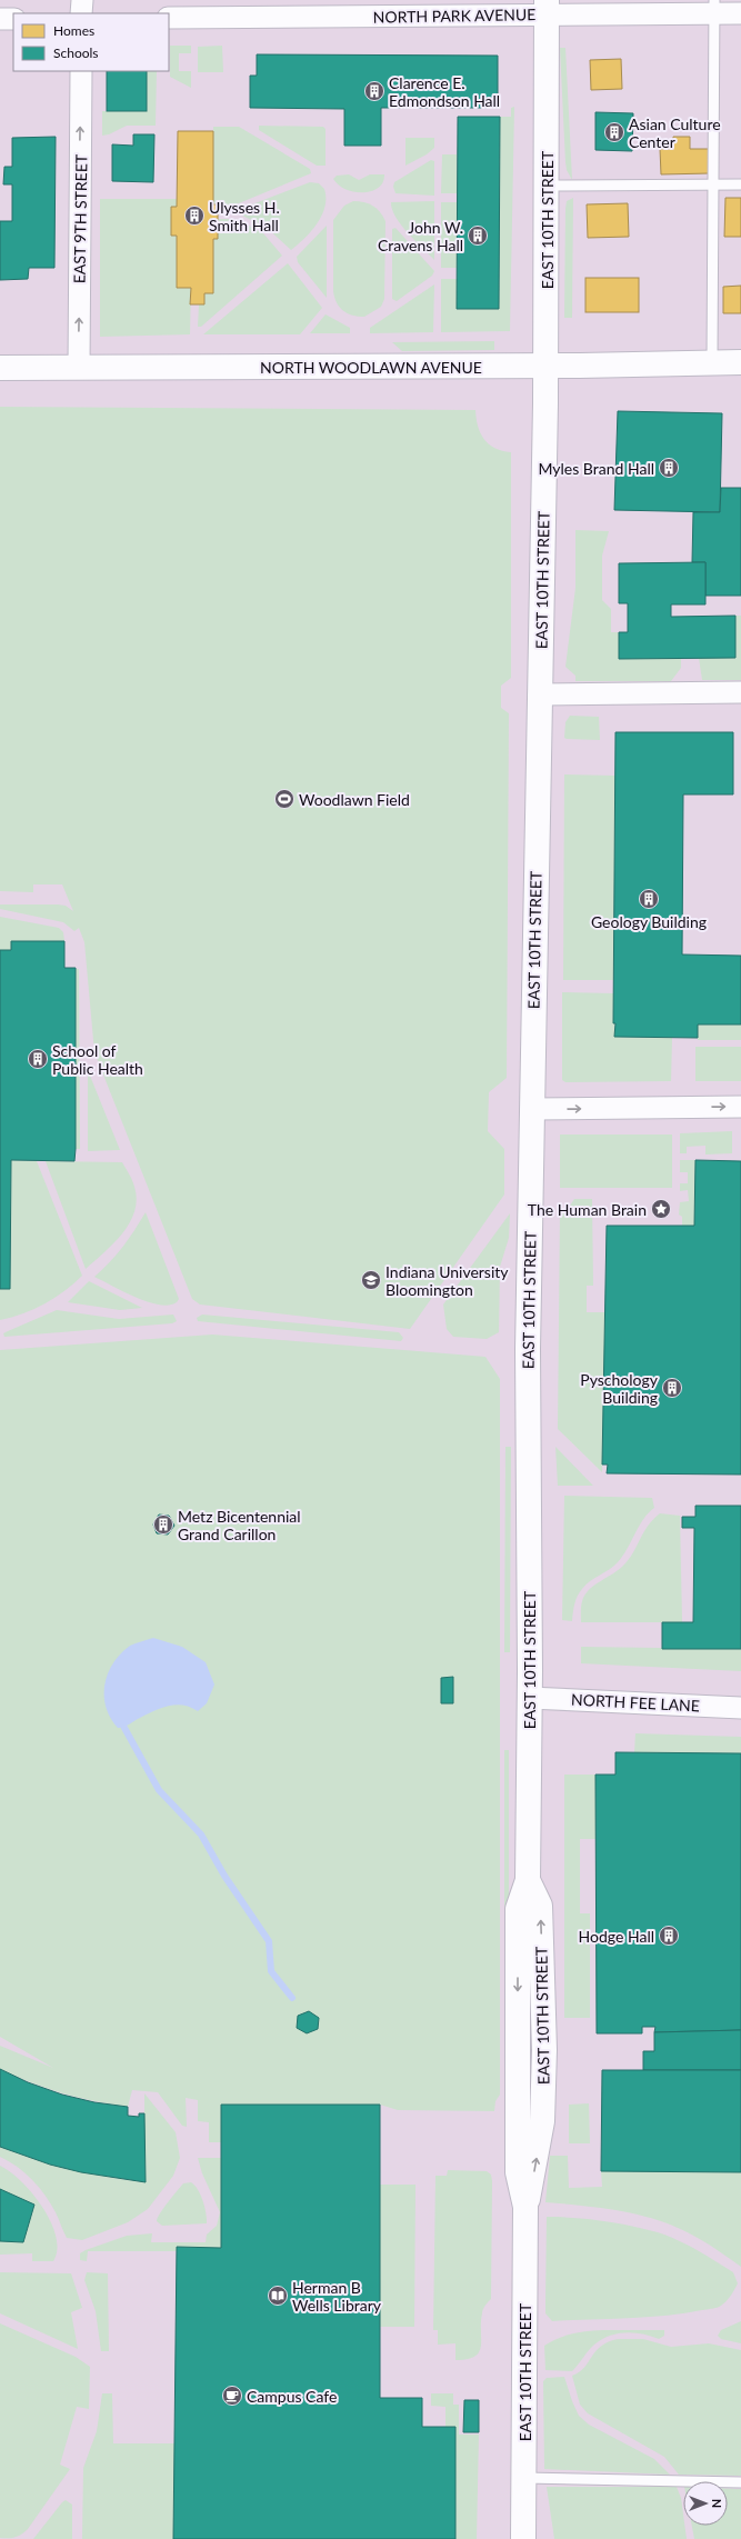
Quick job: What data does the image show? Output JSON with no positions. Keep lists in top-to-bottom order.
{
  "streets": {
    "street": [
      "NORTH PARK AVENUE",
      "EAST 9TH STREET",
      "EAST 10TH STREET",
      "NORTH WOODLAWN AVENUE",
      "NORTH FEE LANE"
    ]
  },
  "crossings": [
    ["NORTH PARK AVENUE", "EAST 10TH STREET"],
    ["EAST 9TH STREET", "NORTH WOODLAWN AVENUE"],
    ["EAST 10TH STREET", "NORTH WOODLAWN AVENUE"],
    ["EAST 10TH STREET", "NORTH FEE LANE"]
  ],
  "one_way": ["EAST 9TH STREET"],
  "places": {
    "building": [
      "Clarence E. Edmondson Hall",
      "Asian Culture Center",
      "Ulysses H. Smith Hall",
      "John W. Cravens Hall",
      "Myles Brand Hall",
      "Geology Building",
      "School of Public Health",
      "Pyschology Building",
      "Metz Bicentennial Grand Carillon",
      "Hodge Hall"
    ],
    "sports": ["Woodlawn Field"],
    "place": ["The Human Brain"],
    "school or university": ["Indiana University Bloomington"],
    "library": ["Herman B Wells Library"],
    "cafe": ["Campus Cafe"]
  },
  "legend": ["Homes", "Schools"],
  "north": "right"
}
